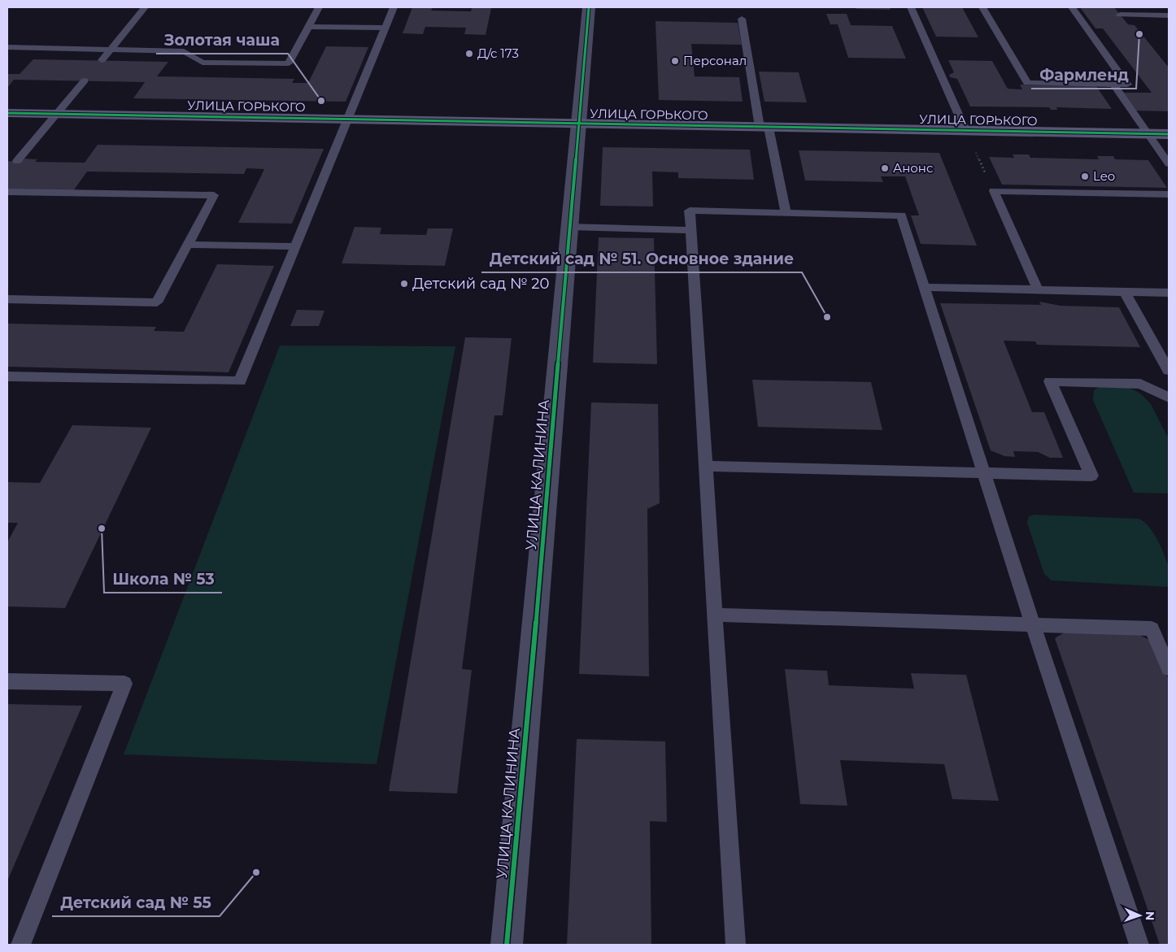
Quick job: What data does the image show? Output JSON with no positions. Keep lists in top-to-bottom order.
{
  "streets": {
    "street": ["УЛИЦА ГОРЬКОГО", "УЛИЦА КАЛИНИНА"]
  },
  "crossings": [
    ["УЛИЦА ГОРЬКОГО", "УЛИЦА КАЛИНИНА"]
  ],
  "places": [
    "Фармленд",
    "Д/с 173",
    "Персонал",
    "Золотая чаша",
    "Анонс",
    "Leo",
    "Детский сад № 20",
    "Детский сад № 51. Основное здание",
    "Школа № 53",
    "Детский сад № 55"
  ],
  "north": "right"
}
